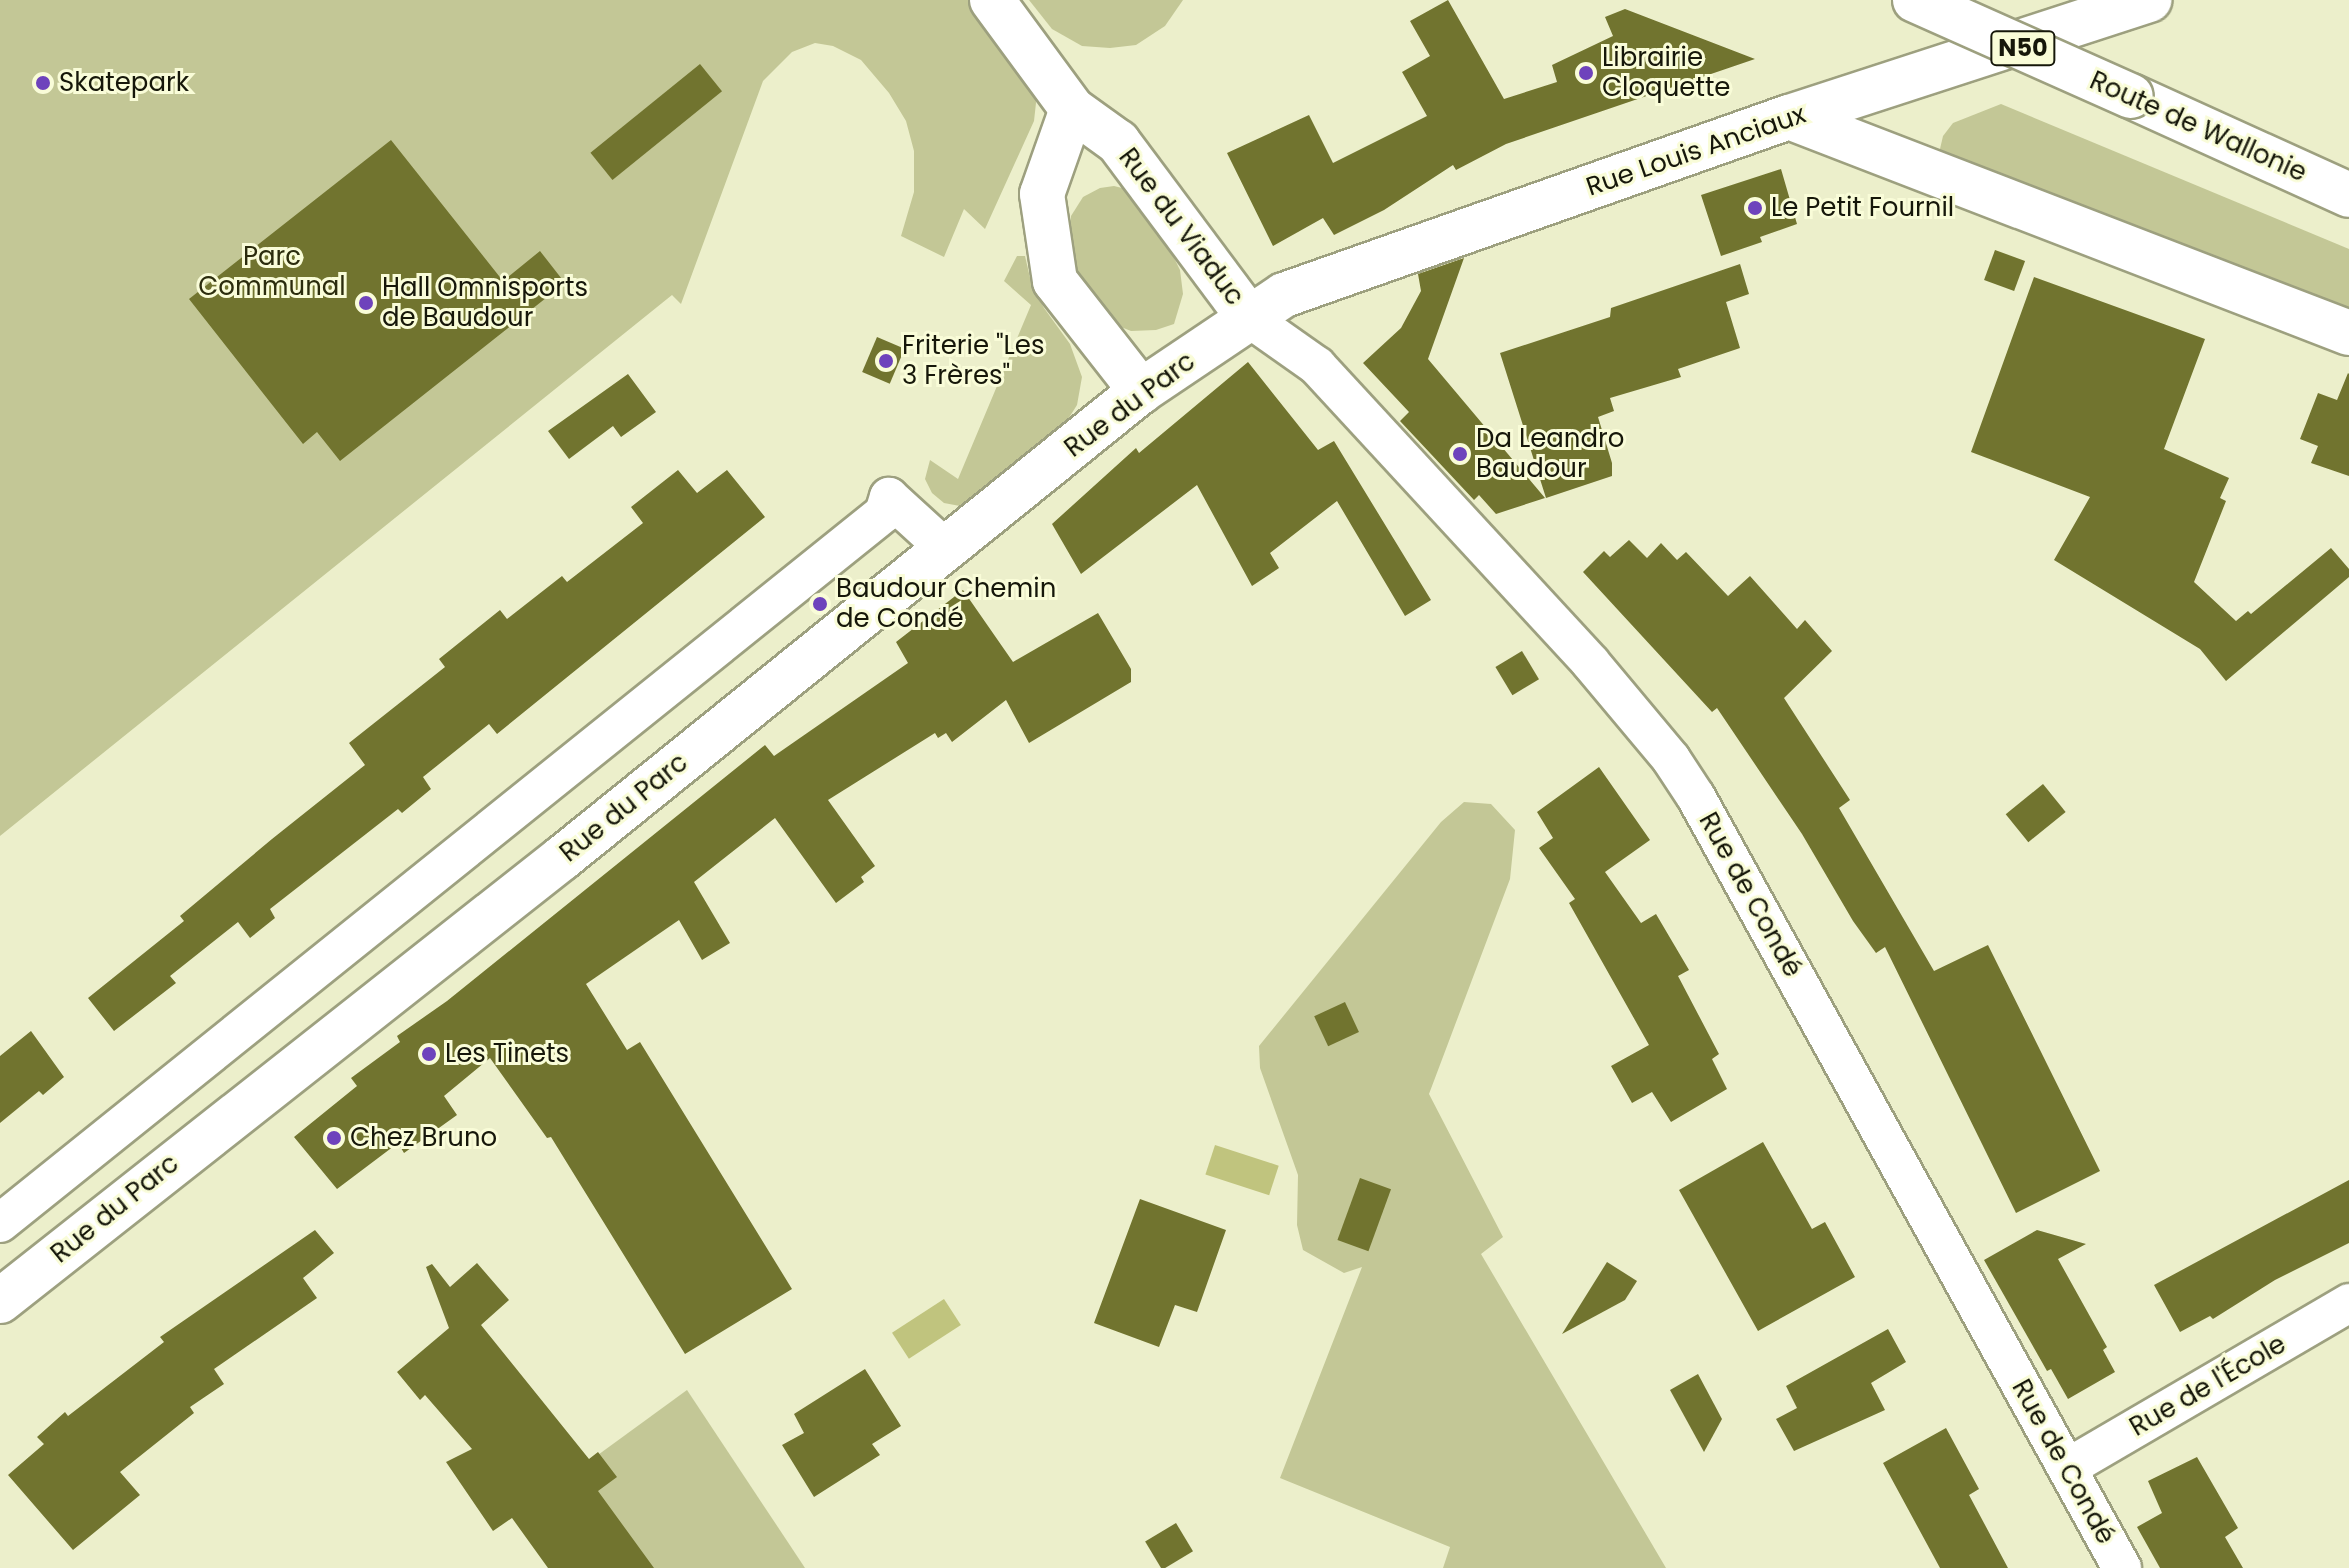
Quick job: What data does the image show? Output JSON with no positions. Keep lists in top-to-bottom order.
{
  "streets": {
    "street": [
      "N50",
      "Route de Wallonie",
      "Rue Louis Anciaux",
      "Rue du Viaduc",
      "Rue du Parc",
      "Rue de Condé",
      "Rue de l'École"
    ]
  },
  "crossings": [
    ["Rue Louis Anciaux", "Rue du Viaduc"],
    ["Rue Louis Anciaux", "Rue du Parc"],
    ["Rue Louis Anciaux", "Rue de Condé"],
    ["Rue du Viaduc", "Rue du Parc"],
    ["Rue du Viaduc", "Rue de Condé"],
    ["Rue du Parc", "Rue de Condé"],
    ["Rue de Condé", "Rue de l'École"]
  ],
  "parks": ["Parc Communal"],
  "places": [
    "Librairie Cloquette",
    "Skatepark",
    "Le Petit Fournil",
    "Hall Omnisports de Baudour",
    "Friterie \"Les 3 Frères\"",
    "Da Leandro Baudour",
    "Baudour Chemin de Condé",
    "Les Tinets",
    "Chez Bruno"
  ]
}
